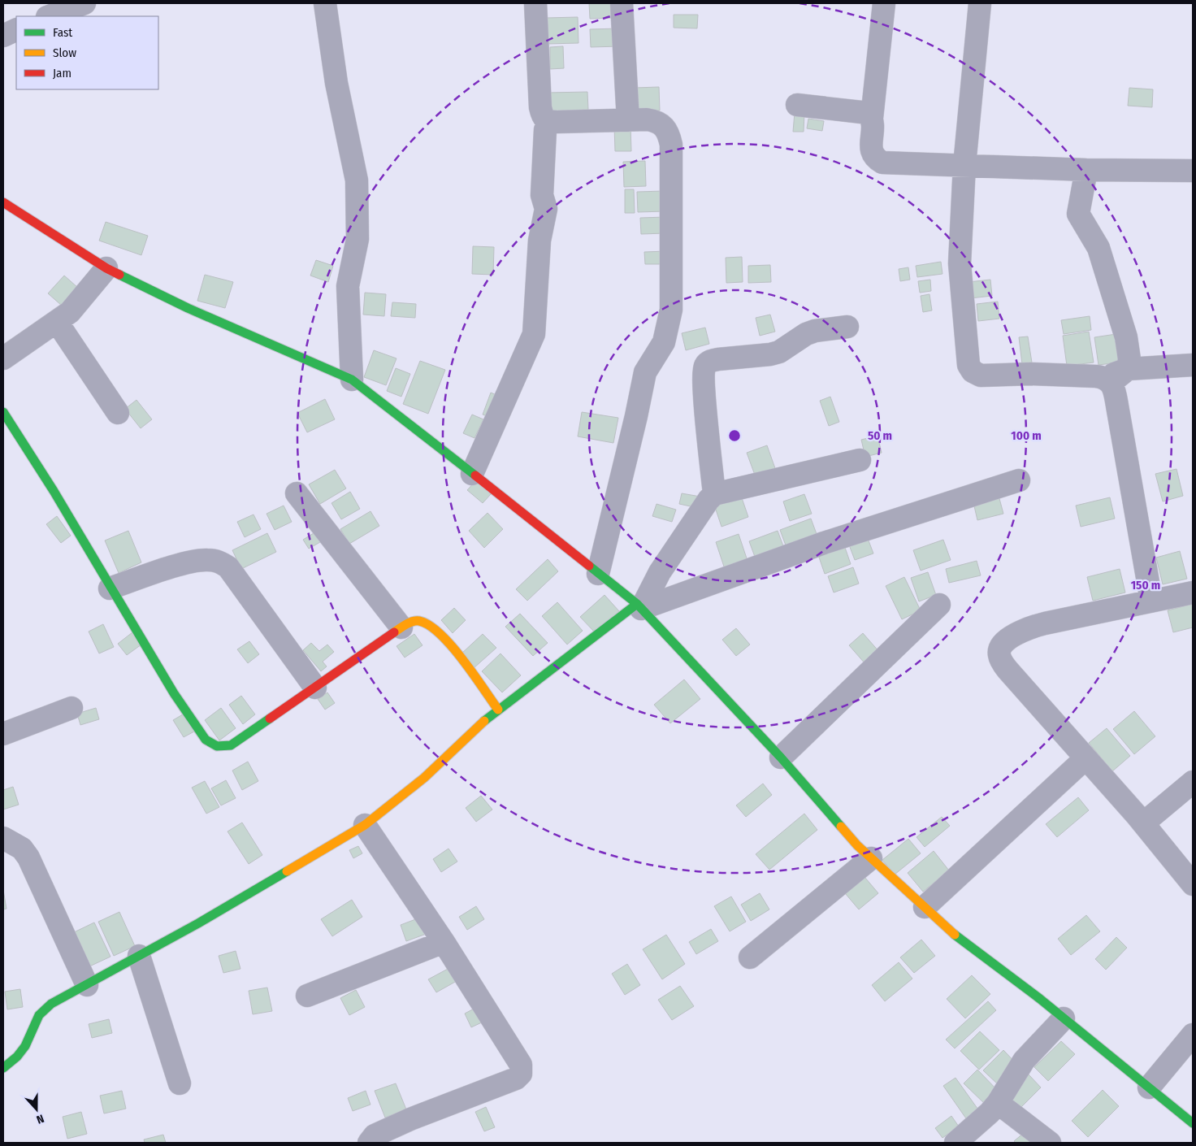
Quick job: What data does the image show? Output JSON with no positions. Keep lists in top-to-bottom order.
{
  "legend": ["Fast", "Slow", "Jam"],
  "north": "bottom",
  "rings": ["50 m", "100 m", "150 m"]
}
